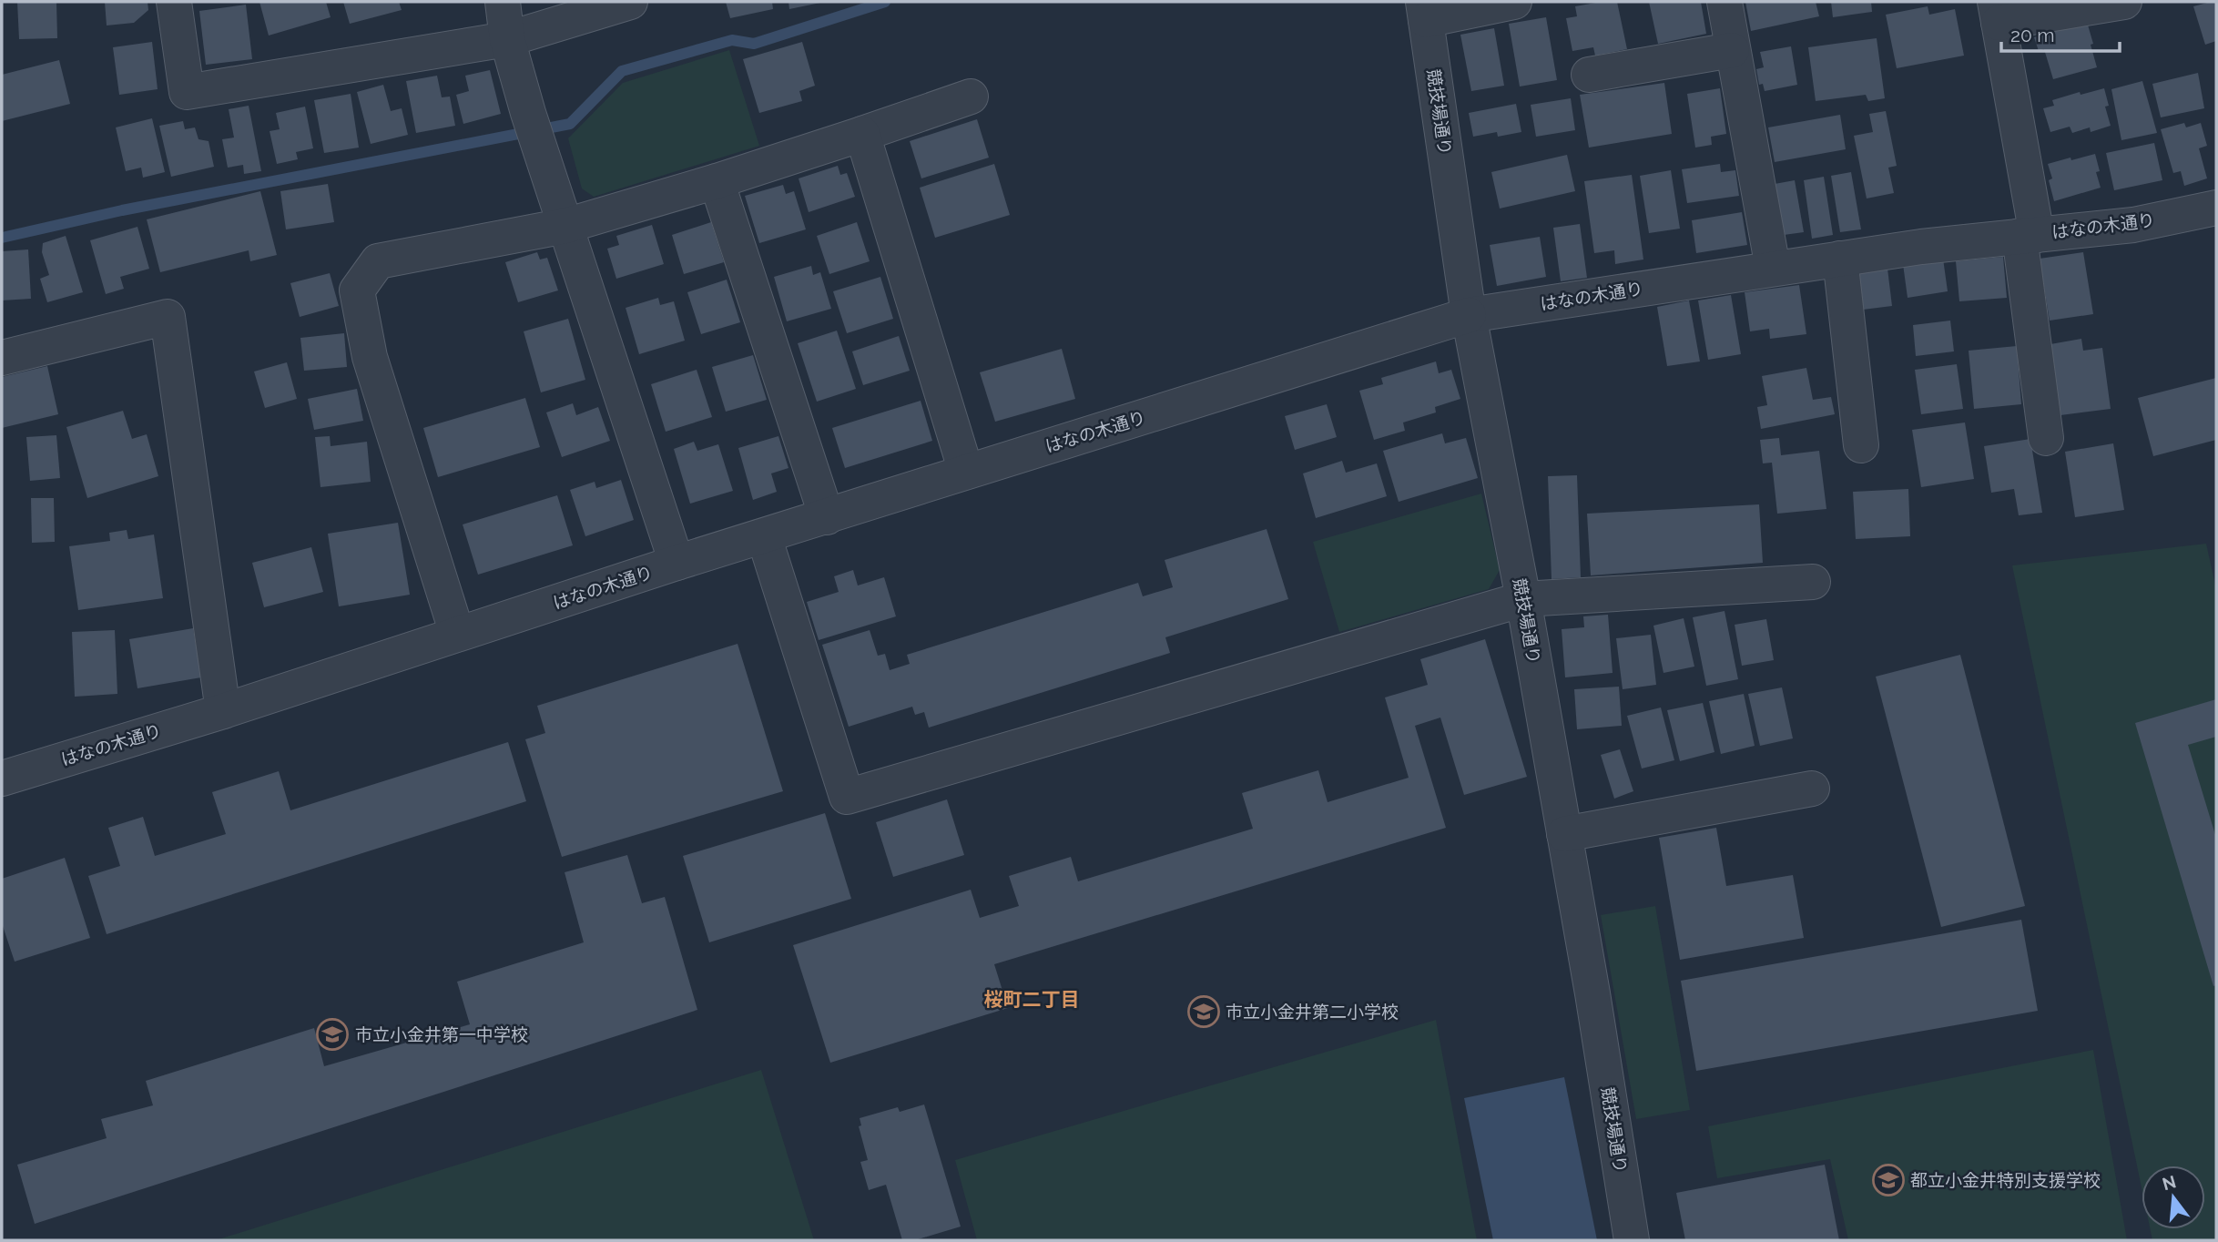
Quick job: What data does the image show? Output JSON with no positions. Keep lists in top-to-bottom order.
{
  "streets": {
    "street": ["競技場通り", "はなの木通り"]
  },
  "crossings": [
    ["競技場通り", "はなの木通り"]
  ],
  "districts": ["桜町二丁目"],
  "places": {
    "school or university": ["市立小金井第二小学校", "市立小金井第一中学校", "都立小金井特別支援学校"]
  },
  "scale_bar": "20 m",
  "north": "top"
}
